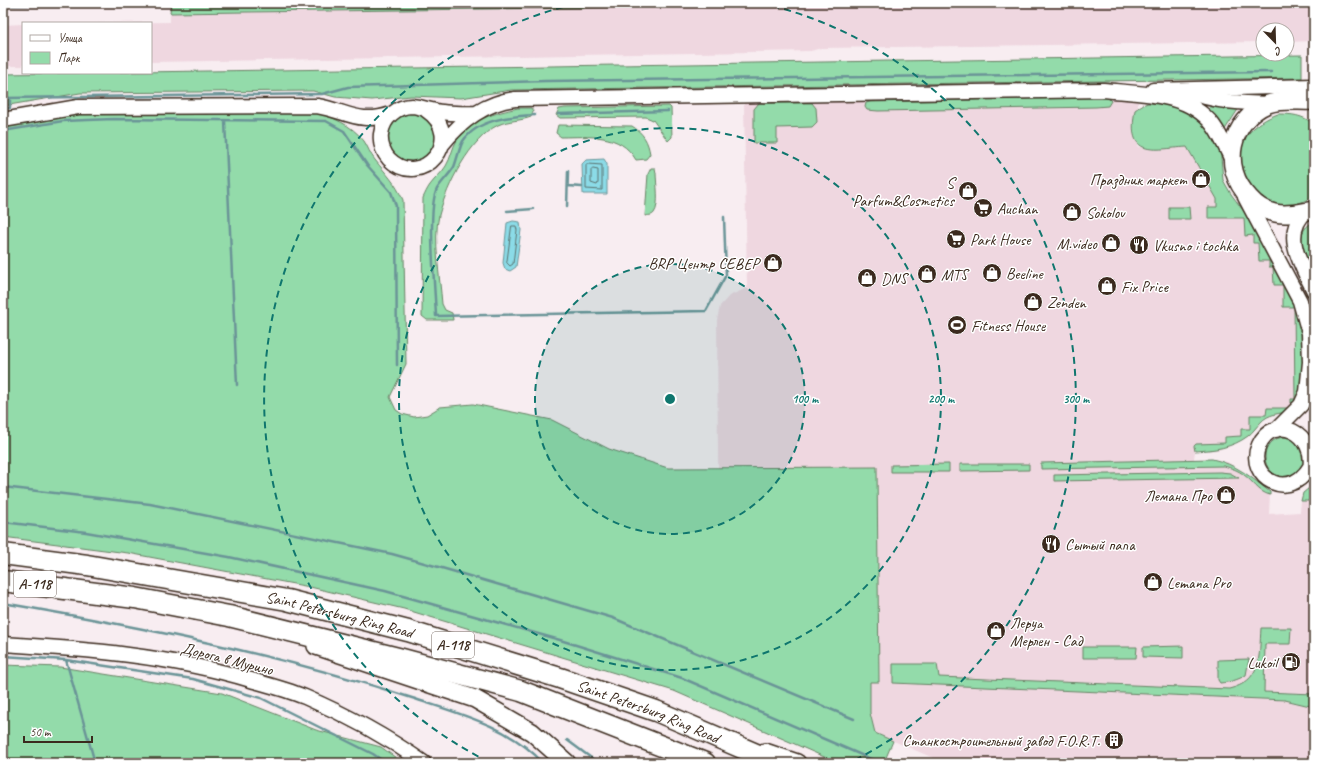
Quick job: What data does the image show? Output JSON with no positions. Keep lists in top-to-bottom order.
{
  "streets": {
    "highway": ["А-118", "Saint Petersburg Ring Road"],
    "street": ["Дорога в Мурино"]
  },
  "places": {
    "shop": [
      "Праздник маркет",
      "S Parfum&Cosmetics",
      "Sokolov",
      "M.video",
      "BRP Центр СЕВЕР",
      "Beeline",
      "MTS",
      "DNS",
      "Fix Price",
      "Zenden",
      "Лемана Про",
      "Lemana Pro",
      "Леруа Мерлен - Сад"
    ],
    "supermarket": ["Auchan", "Park House"],
    "restaurant": ["Vkusno i tochka", "Сытый папа"],
    "sports": ["Fitness House"],
    "fuel station": ["Lukoil"],
    "building": ["Станкостроительный завод F.O.R.T."]
  },
  "legend": ["Улица", "Парк"],
  "scale_bar": "50 m",
  "north": "bottom right",
  "rings": ["100 m", "200 m", "300 m"]
}
